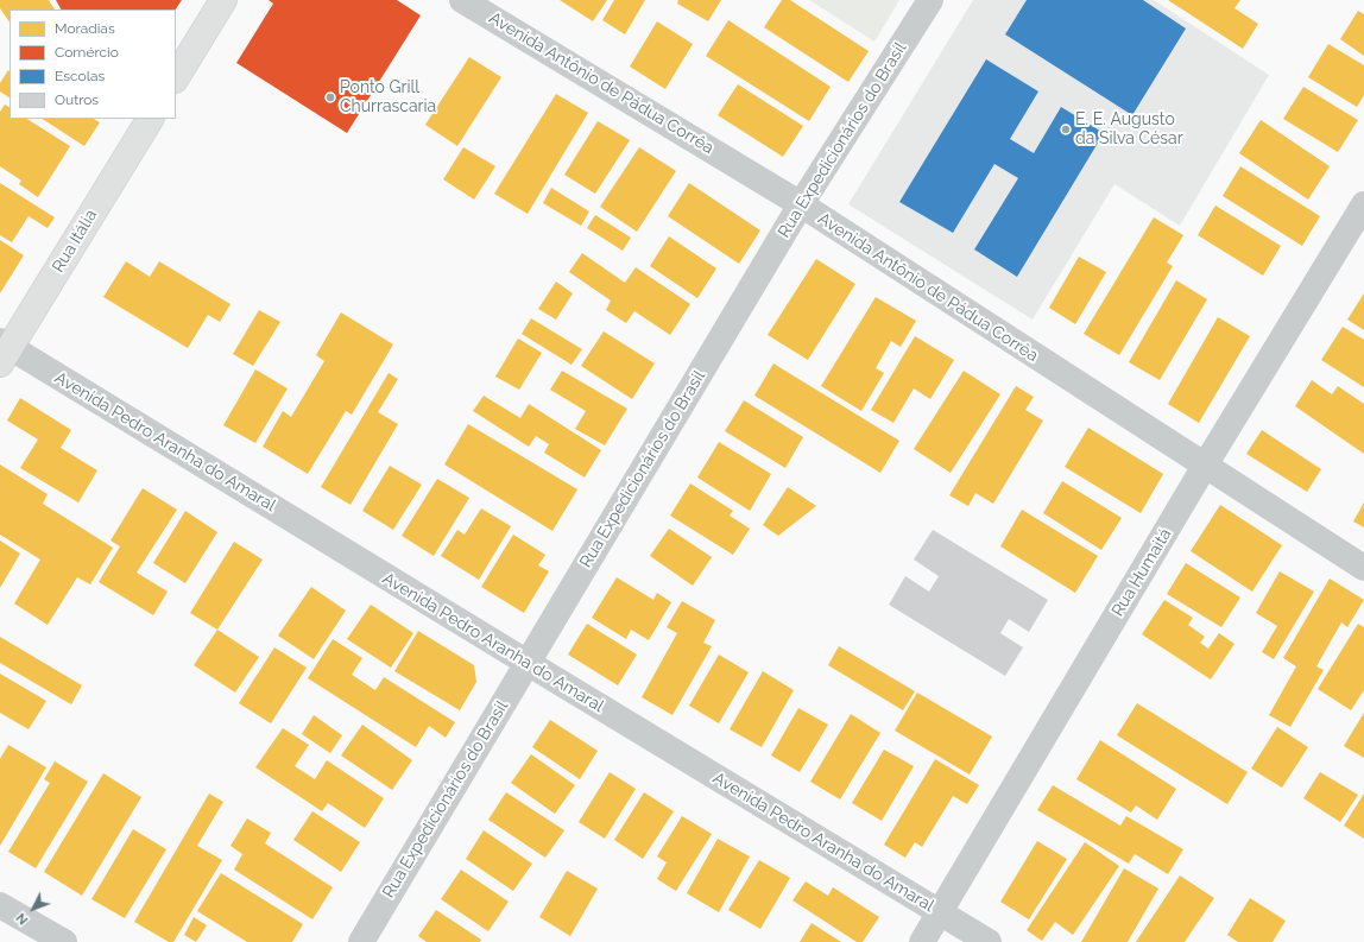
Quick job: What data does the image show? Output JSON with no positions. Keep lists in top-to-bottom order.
{
  "streets": {
    "street": [
      "Avenida Antônio de Pádua Corrêa",
      "Rua Expedicionários do Brasil",
      "Rua Itália",
      "Avenida Pedro Aranha do Amaral",
      "Rua Humaitá"
    ]
  },
  "crossings": [
    ["Avenida Antônio de Pádua Corrêa", "Rua Expedicionários do Brasil"],
    ["Avenida Antônio de Pádua Corrêa", "Rua Humaitá"],
    ["Rua Expedicionários do Brasil", "Avenida Pedro Aranha do Amaral"],
    ["Rua Itália", "Avenida Pedro Aranha do Amaral"],
    ["Avenida Pedro Aranha do Amaral", "Rua Humaitá"]
  ],
  "places": ["Ponto Grill Churrascaria", "E. E. Augusto da Silva César"],
  "legend": [
    "Moradias",
    "Comércio",
    "Escolas",
    "Outros"
  ],
  "north": "bottom left"
}
